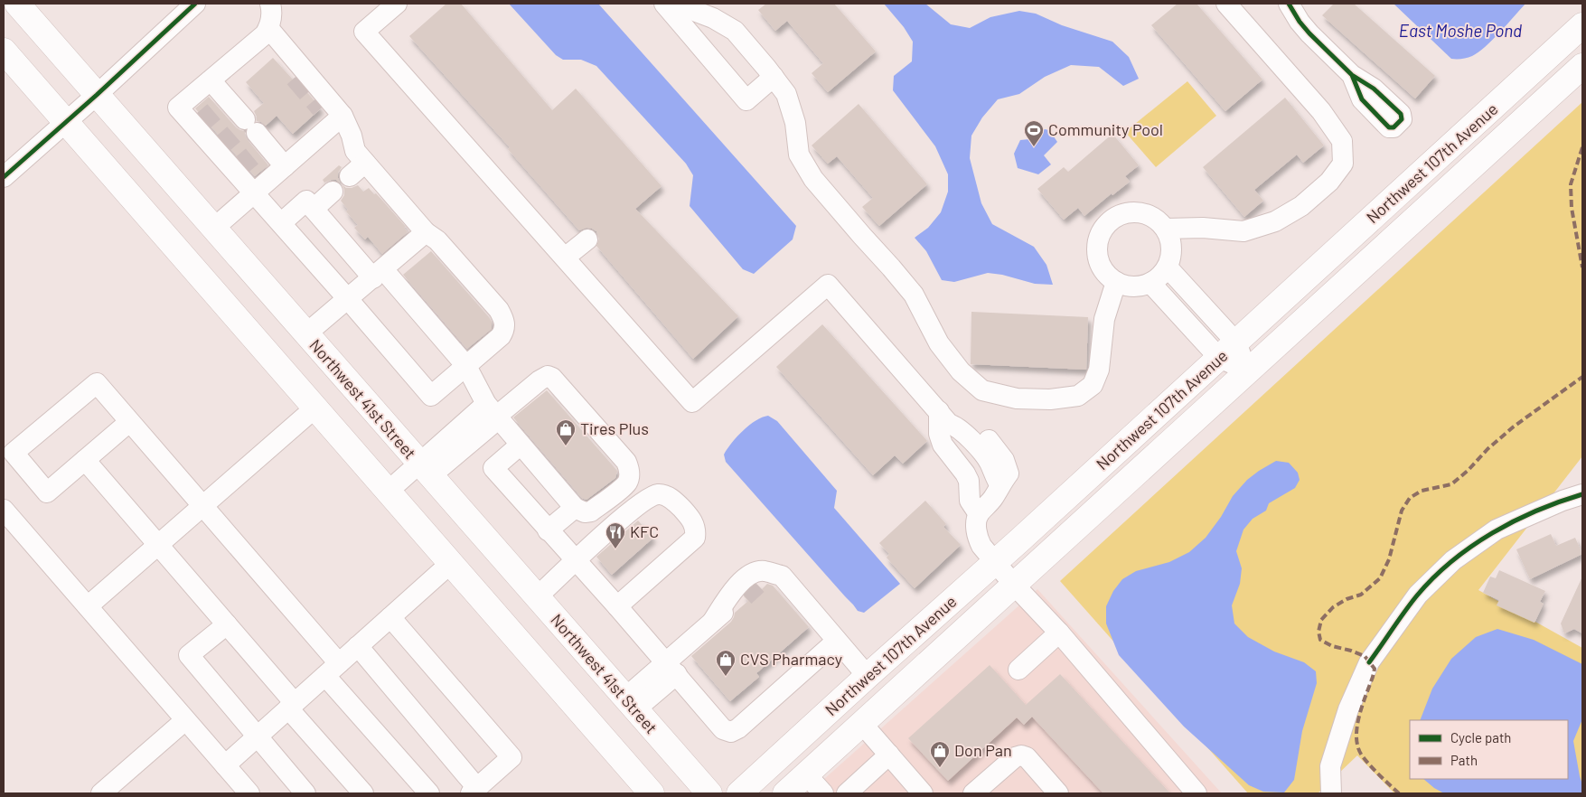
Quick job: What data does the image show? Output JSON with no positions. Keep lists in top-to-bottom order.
{
  "streets": {
    "main road": ["Northwest 107th Avenue", "Northwest 41st Street"]
  },
  "water": ["East Moshe Pond"],
  "places": {
    "sports": ["Community Pool"],
    "shop": ["Tires Plus", "CVS Pharmacy", "Don Pan"],
    "restaurant": ["KFC"]
  },
  "legend": ["Cycle path", "Path"]
}
